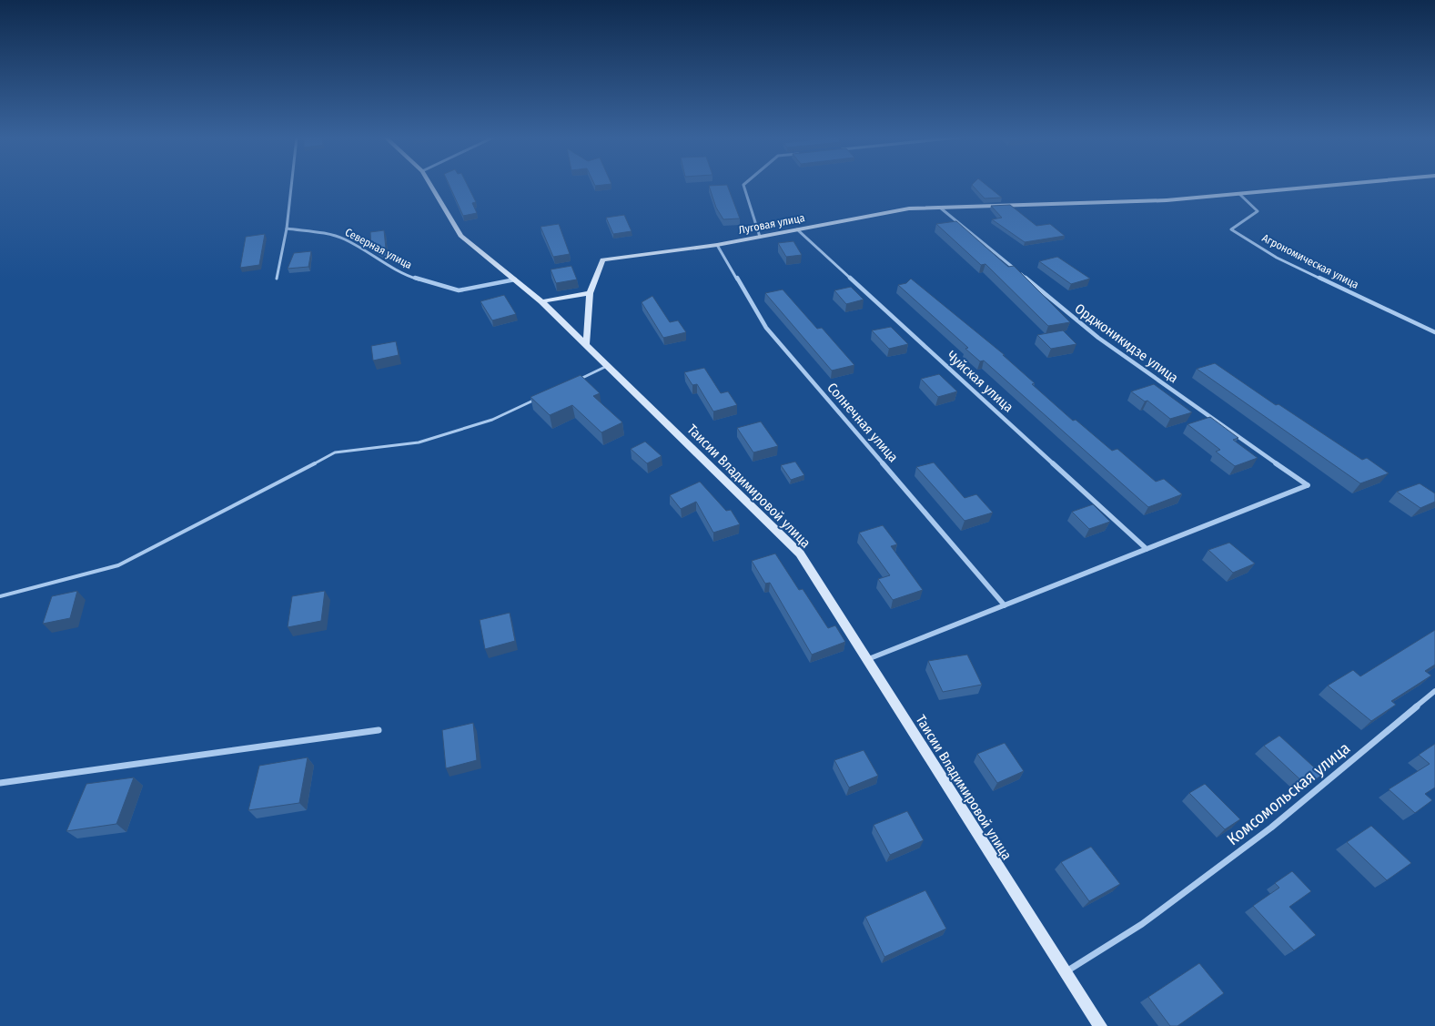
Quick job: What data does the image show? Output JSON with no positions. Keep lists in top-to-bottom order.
{
  "streets": {
    "street": [
      "Луговая улица",
      "Северная улица",
      "Агрономическая улица",
      "Орджоникидзе улица",
      "Чуйская улица",
      "Солнечная улица",
      "Таисии Владимировой улица",
      "Комсомольская улица"
    ]
  },
  "crossings": [
    ["Луговая улица", "Агрономическая улица"],
    ["Луговая улица", "Орджоникидзе улица"],
    ["Луговая улица", "Чуйская улица"],
    ["Луговая улица", "Солнечная улица"],
    ["Северная улица", "Таисии Владимировой улица"],
    ["Орджоникидзе улица", "Чуйская улица"],
    ["Таисии Владимировой улица", "Комсомольская улица"]
  ]
}
